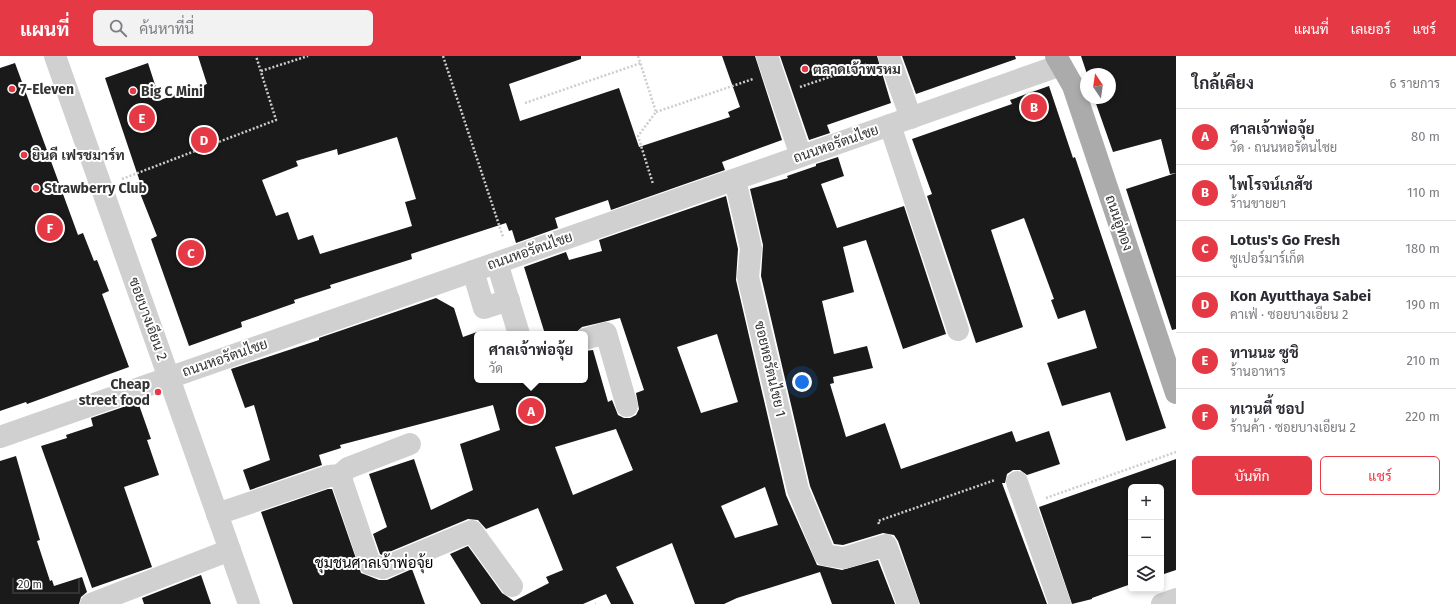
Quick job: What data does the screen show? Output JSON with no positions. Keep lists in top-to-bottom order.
{
  "streets": {
    "main road": ["ถนนอู่ทอง"],
    "street": ["ถนนหอรัตนไชย", "ซอยบางเอียน 2", "ซอยหอรัตนไชย 1"]
  },
  "crossings": [
    ["ถนนหอรัตนไชย", "ถนนอู่ทอง"],
    ["ถนนหอรัตนไชย", "ซอยบางเอียน 2"],
    ["ถนนหอรัตนไชย", "ซอยหอรัตนไชย 1"]
  ],
  "districts": ["ชุมชนศาลเจ้าพ่อจุ้ย"],
  "places": [
    "ตลาดเจ้าพรหม",
    "7-Eleven",
    "Big C Mini",
    "ยินดี เฟรชมาร์ท",
    "Strawberry Club",
    "Cheap street food"
  ],
  "scale_bar": "20 m",
  "north": "top",
  "page": {
    "header": "แผนที่",
    "search": "ค้นหาที่นี่",
    "nav": ["แผนที่", "เลเยอร์", "แชร์"],
    "heading": ["ใกล้เคียง", "6 รายการ"],
    "pins": [
      "B",
      "E",
      "D",
      "F",
      "C",
      "A"
    ],
    "list": [
      {
        "mark": "A",
        "name": "ศาลเจ้าพ่อจุ้ย",
        "note": "วัด · ถนนหอรัตนไชย",
        "value": "80 m"
      },
      {
        "mark": "B",
        "name": "ไพโรจน์เภสัช",
        "note": "ร้านขายยา",
        "value": "110 m"
      },
      {
        "mark": "C",
        "name": "Lotus's Go Fresh",
        "note": "ซูเปอร์มาร์เก็ต",
        "value": "180 m"
      },
      {
        "mark": "D",
        "name": "Kon Ayutthaya Sabei",
        "note": "คาเฟ่ · ซอยบางเอียน 2",
        "value": "190 m"
      },
      {
        "mark": "E",
        "name": "ทานนะ ซูชิ",
        "note": "ร้านอาหาร",
        "value": "210 m"
      },
      {
        "mark": "F",
        "name": "ทเวนตี้ ชอป",
        "note": "ร้านค้า · ซอยบางเอียน 2",
        "value": "220 m"
      }
    ],
    "popup": ["ศาลเจ้าพ่อจุ้ย", "วัด"],
    "buttons": ["บันทึก", "แชร์"],
    "map_buttons": ["+", "−"],
    "scale": "20 m"
  }
}
